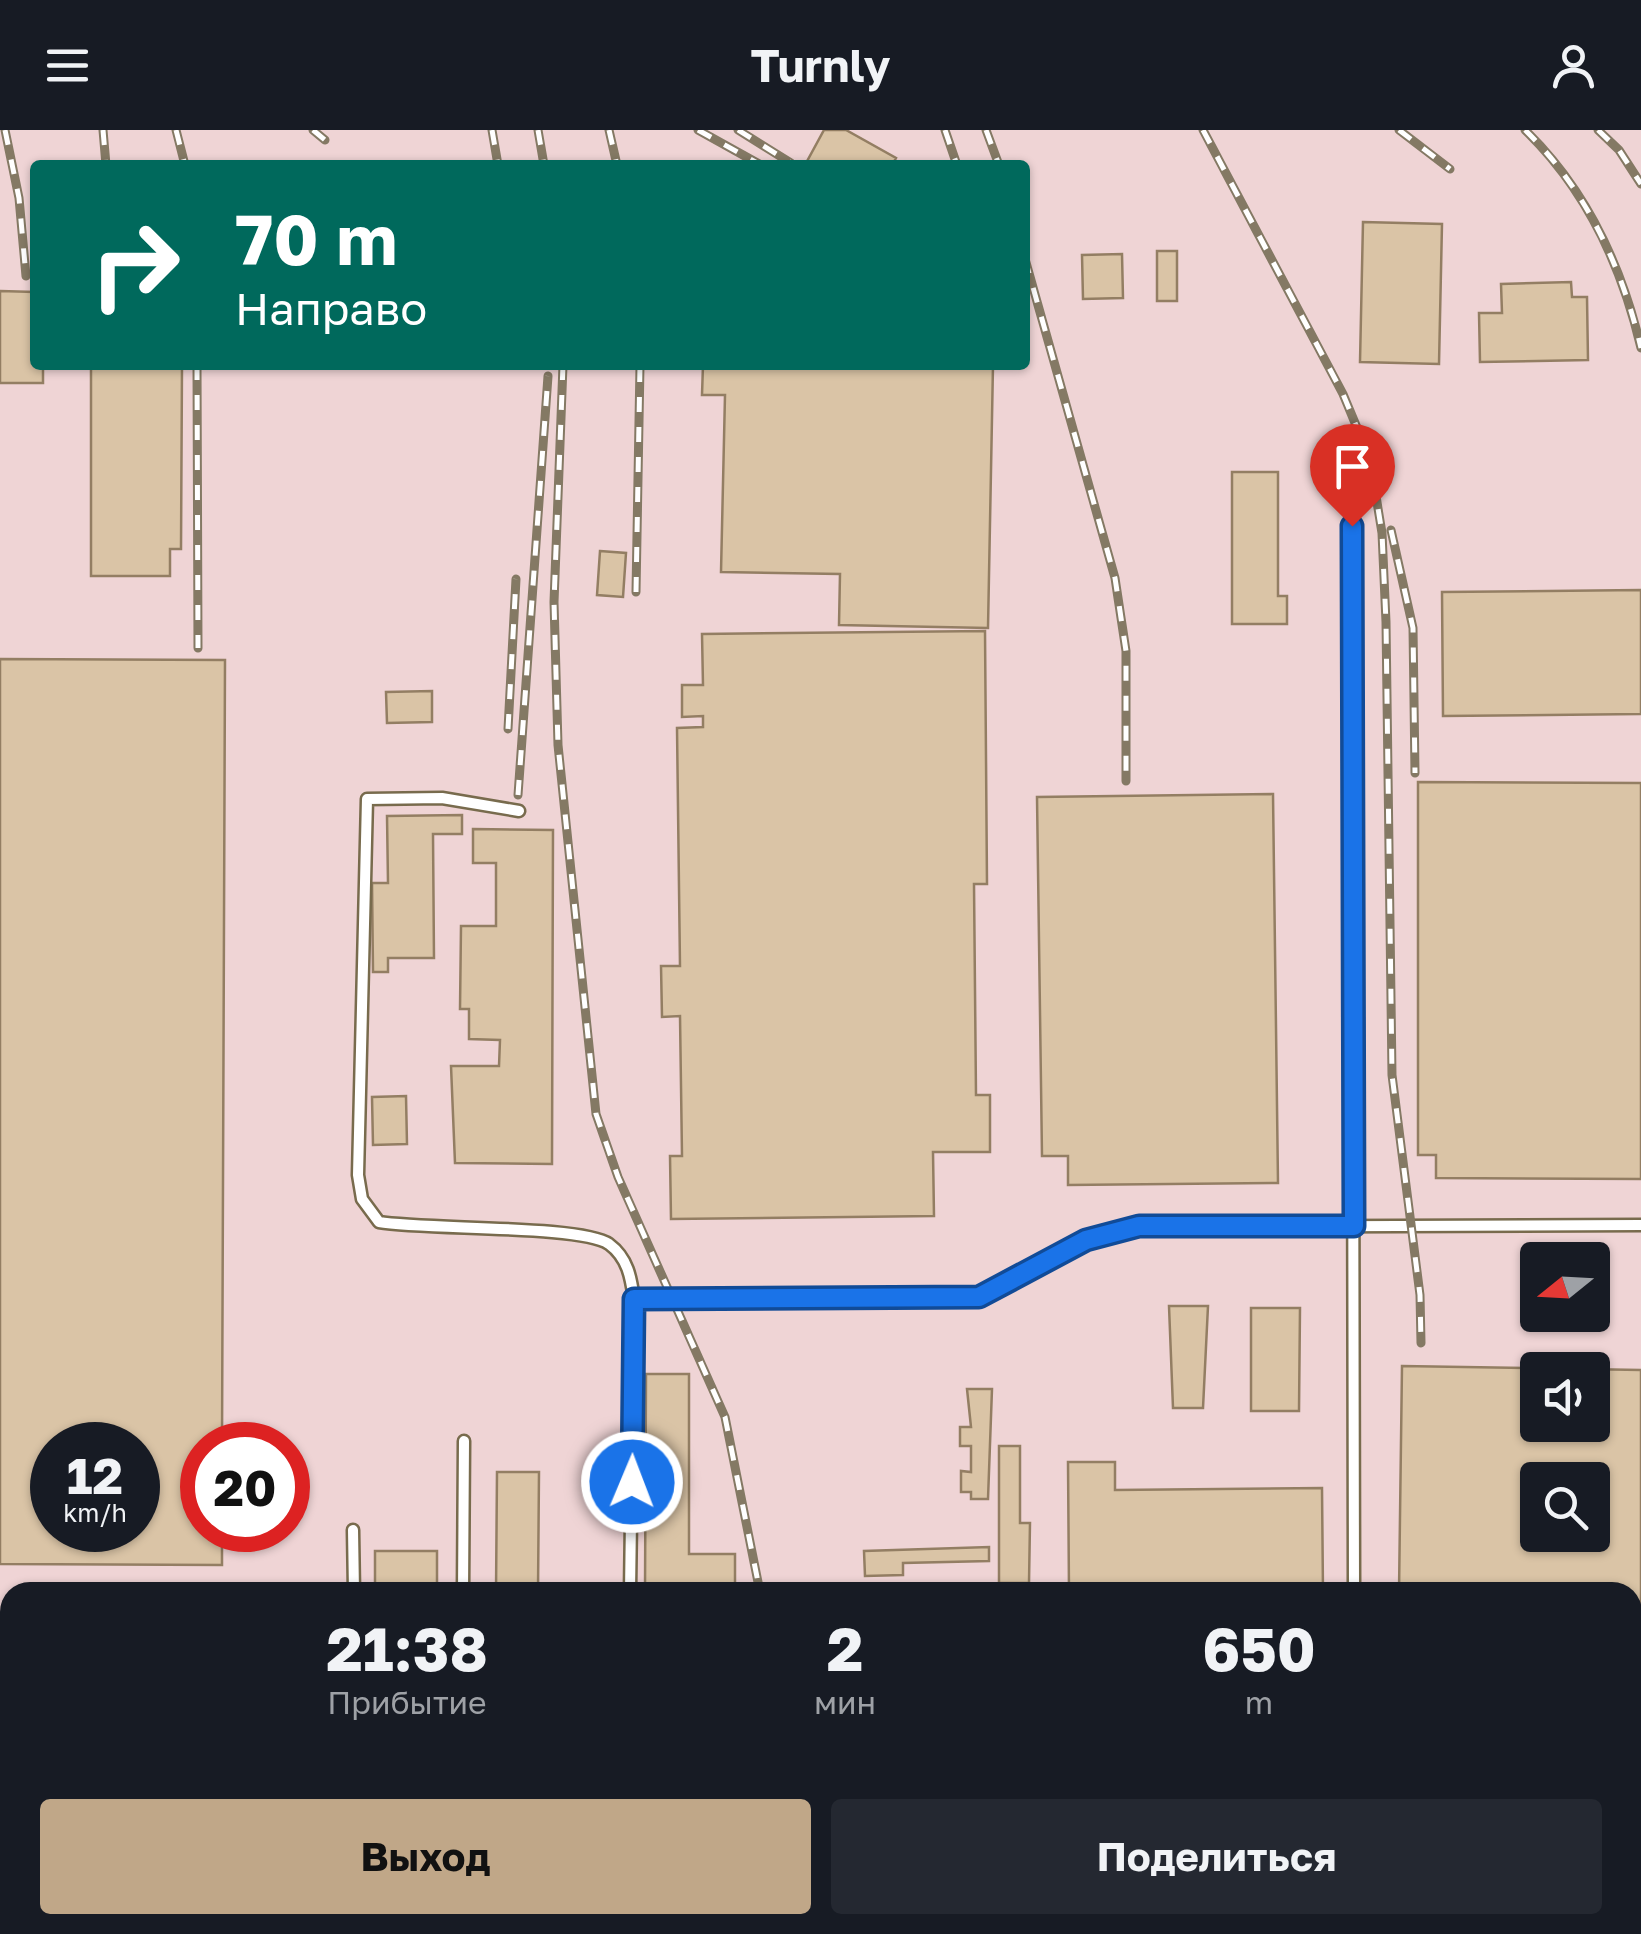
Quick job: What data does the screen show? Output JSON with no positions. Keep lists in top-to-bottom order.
{
  "north": "left",
  "page": {
    "header": "Turnly",
    "turn": ["70 m", "Направо"],
    "speed": "12 km/h",
    "limit": "20",
    "eta": [
      "21:38",
      "Прибытие",
      "2",
      "мин",
      "650",
      "m"
    ],
    "buttons": ["Выход", "Поделиться"]
  }
}
